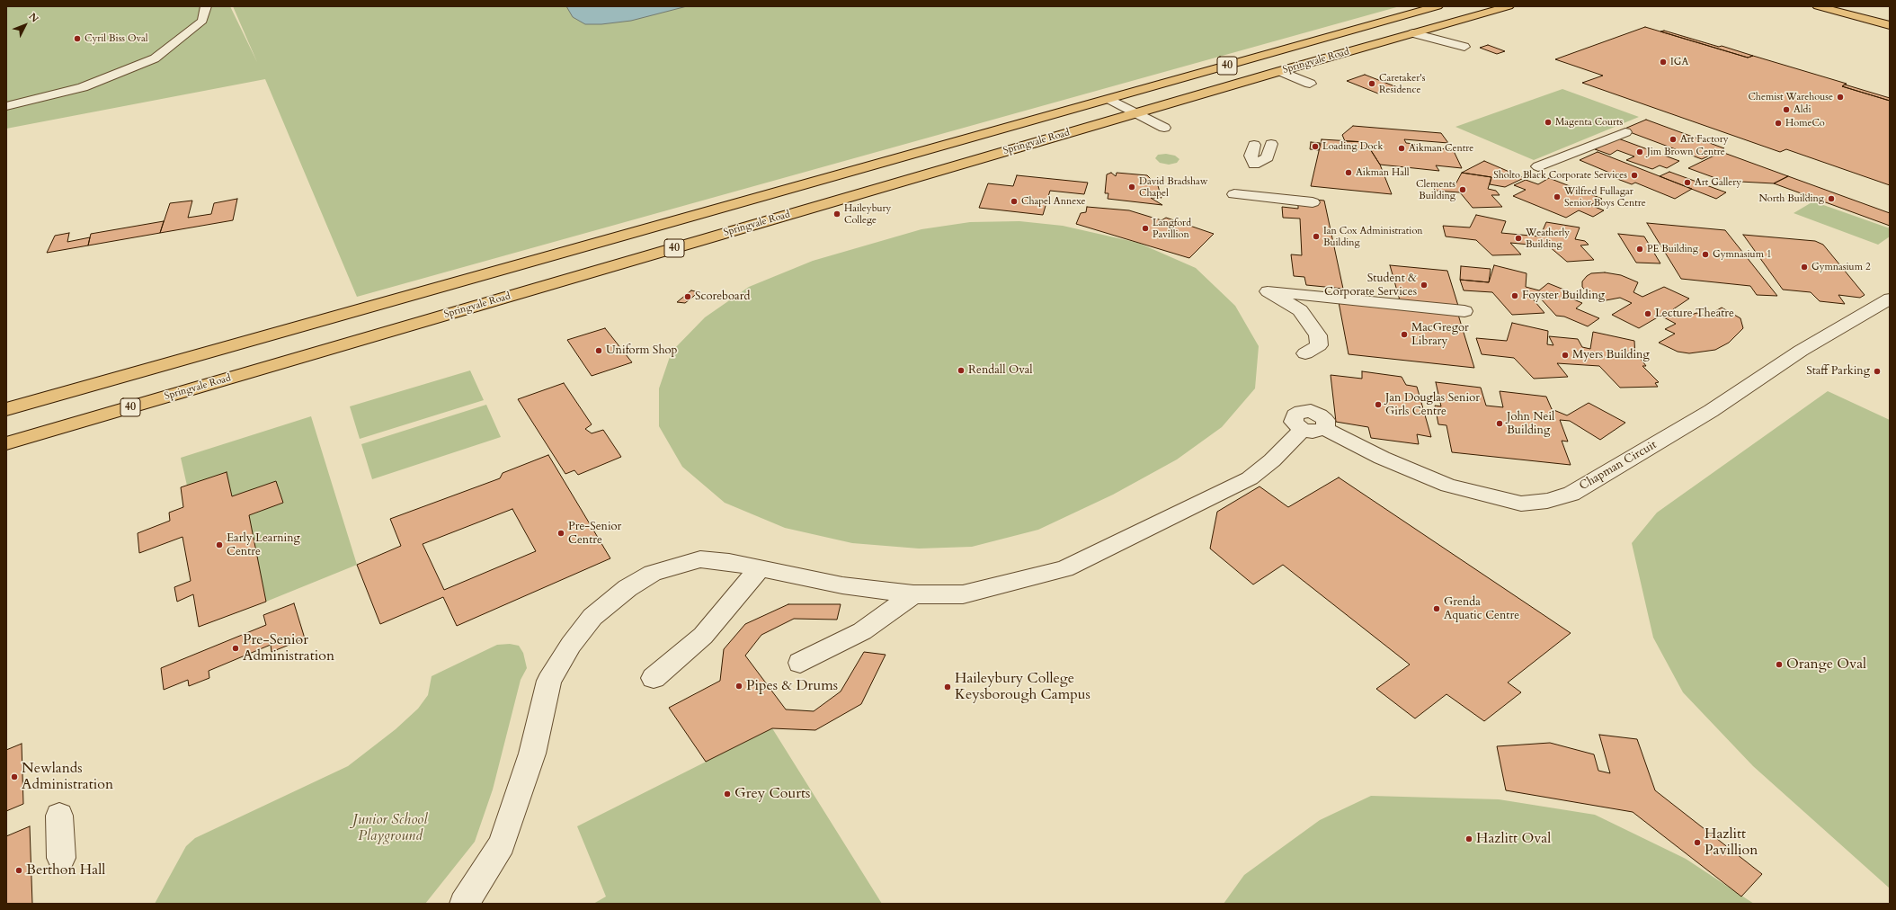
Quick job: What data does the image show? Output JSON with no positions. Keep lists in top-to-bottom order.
{
  "streets": {
    "main road": ["Springvale Road", "40"],
    "street": ["Chapman Circuit"]
  },
  "parks": ["Junior School Playground"],
  "places": [
    "Cyril Biss Oval",
    "IGA",
    "Caretaker's Residence",
    "Chemist Warehouse",
    "Aldi",
    "Magenta Courts",
    "HomeCo",
    "Art Factory",
    "Loading Dock",
    "Aikman Centre",
    "Jim Brown Centre",
    "Aikman Hall",
    "Sholto Black Corporate Services",
    "Art Gallery",
    "David Bradshaw Chapel",
    "Clements Building",
    "Wilfred Fullagar Senior Boys Centre",
    "North Building",
    "Chapel Annexe",
    "Haileybury College",
    "Langford Pavillion",
    "Ian Cox Administration Building",
    "Weatherly Building",
    "PE Building",
    "Gymnasium 1",
    "Gymnasium 2",
    "Student & Corporate Services",
    "Foyster Building",
    "Scoreboard",
    "Lecture Theatre",
    "MacGregor Library",
    "Uniform Shop",
    "Myers Building",
    "Rendall Oval",
    "Staff Parking",
    "Jan Douglas Senior Girls Centre",
    "John Neil Building",
    "Pre-Senior Centre",
    "Early Learning Centre",
    "Grenda Aquatic Centre",
    "Pre-Senior Administration",
    "Orange Oval",
    "Pipes & Drums",
    "Haileybury College Keysborough Campus",
    "Newlands Administration",
    "Grey Courts",
    "Hazlitt Oval",
    "Hazlitt Pavillion",
    "Berthon Hall"
  ],
  "north": "top right"
}
